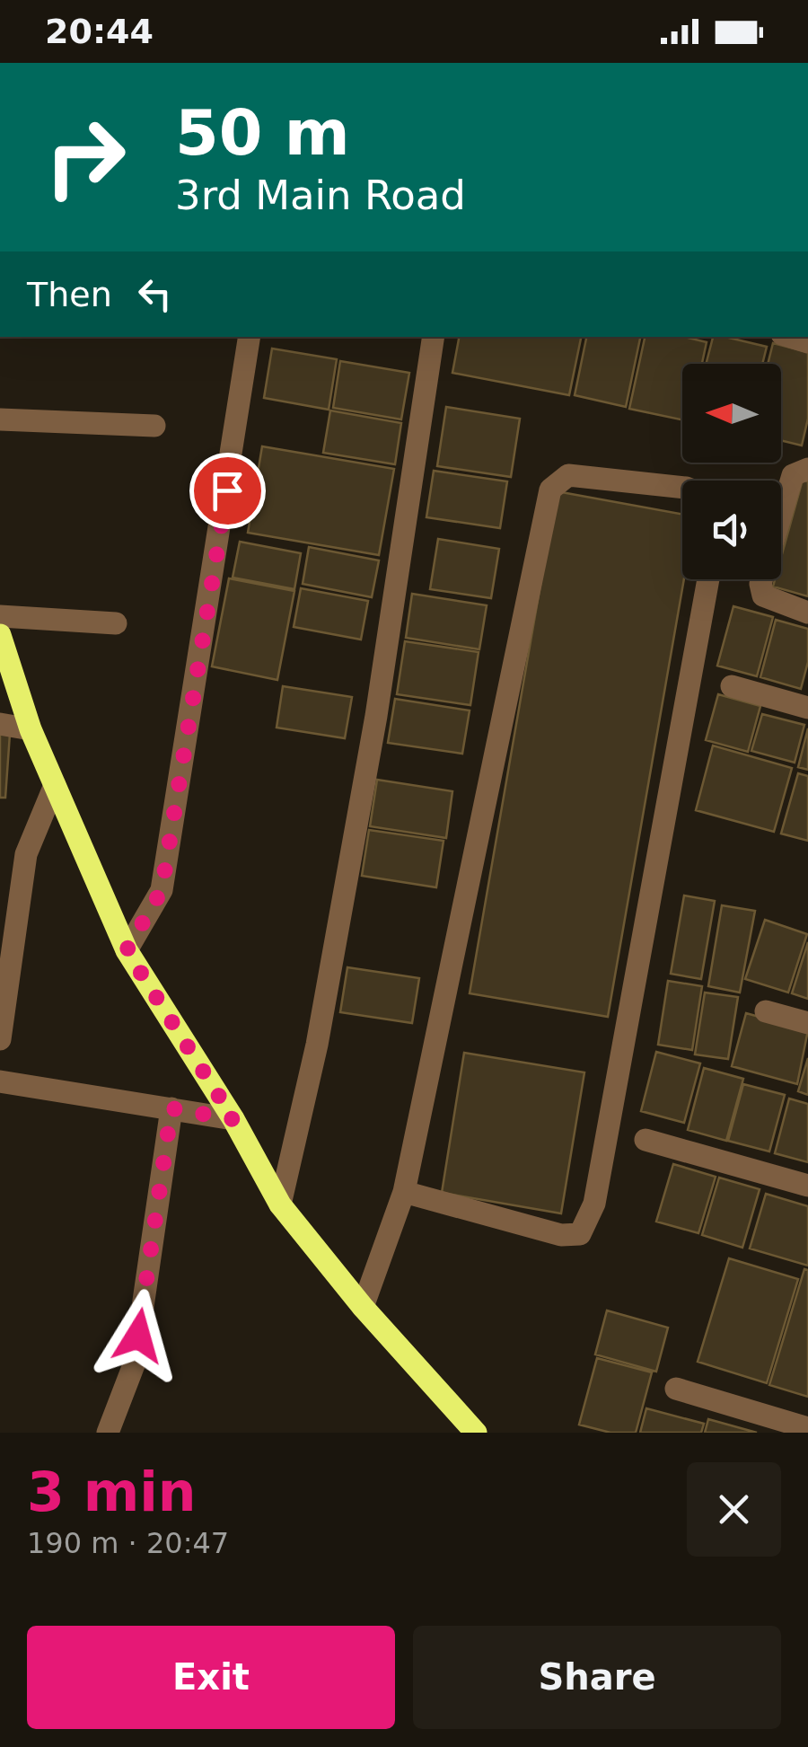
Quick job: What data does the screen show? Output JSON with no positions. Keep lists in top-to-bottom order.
{
  "north": "left",
  "page": {
    "status": "20:44",
    "turn": ["50 m", "3rd Main Road"],
    "then": "Then",
    "heading": ["3 min", "190 m · 20:47"],
    "buttons": ["Exit", "Share"]
  }
}
